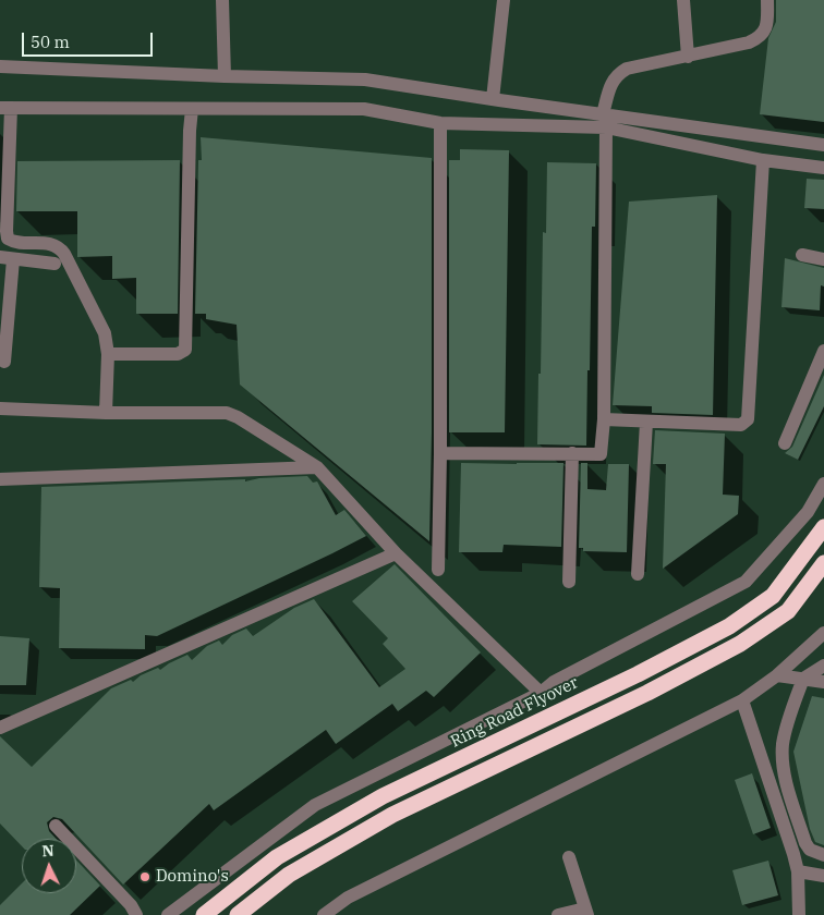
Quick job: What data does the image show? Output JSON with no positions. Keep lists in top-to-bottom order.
{
  "streets": {
    "highway": ["Ring Road Flyover"]
  },
  "places": ["Domino's"],
  "scale_bar": "50 m",
  "north": "top"
}
